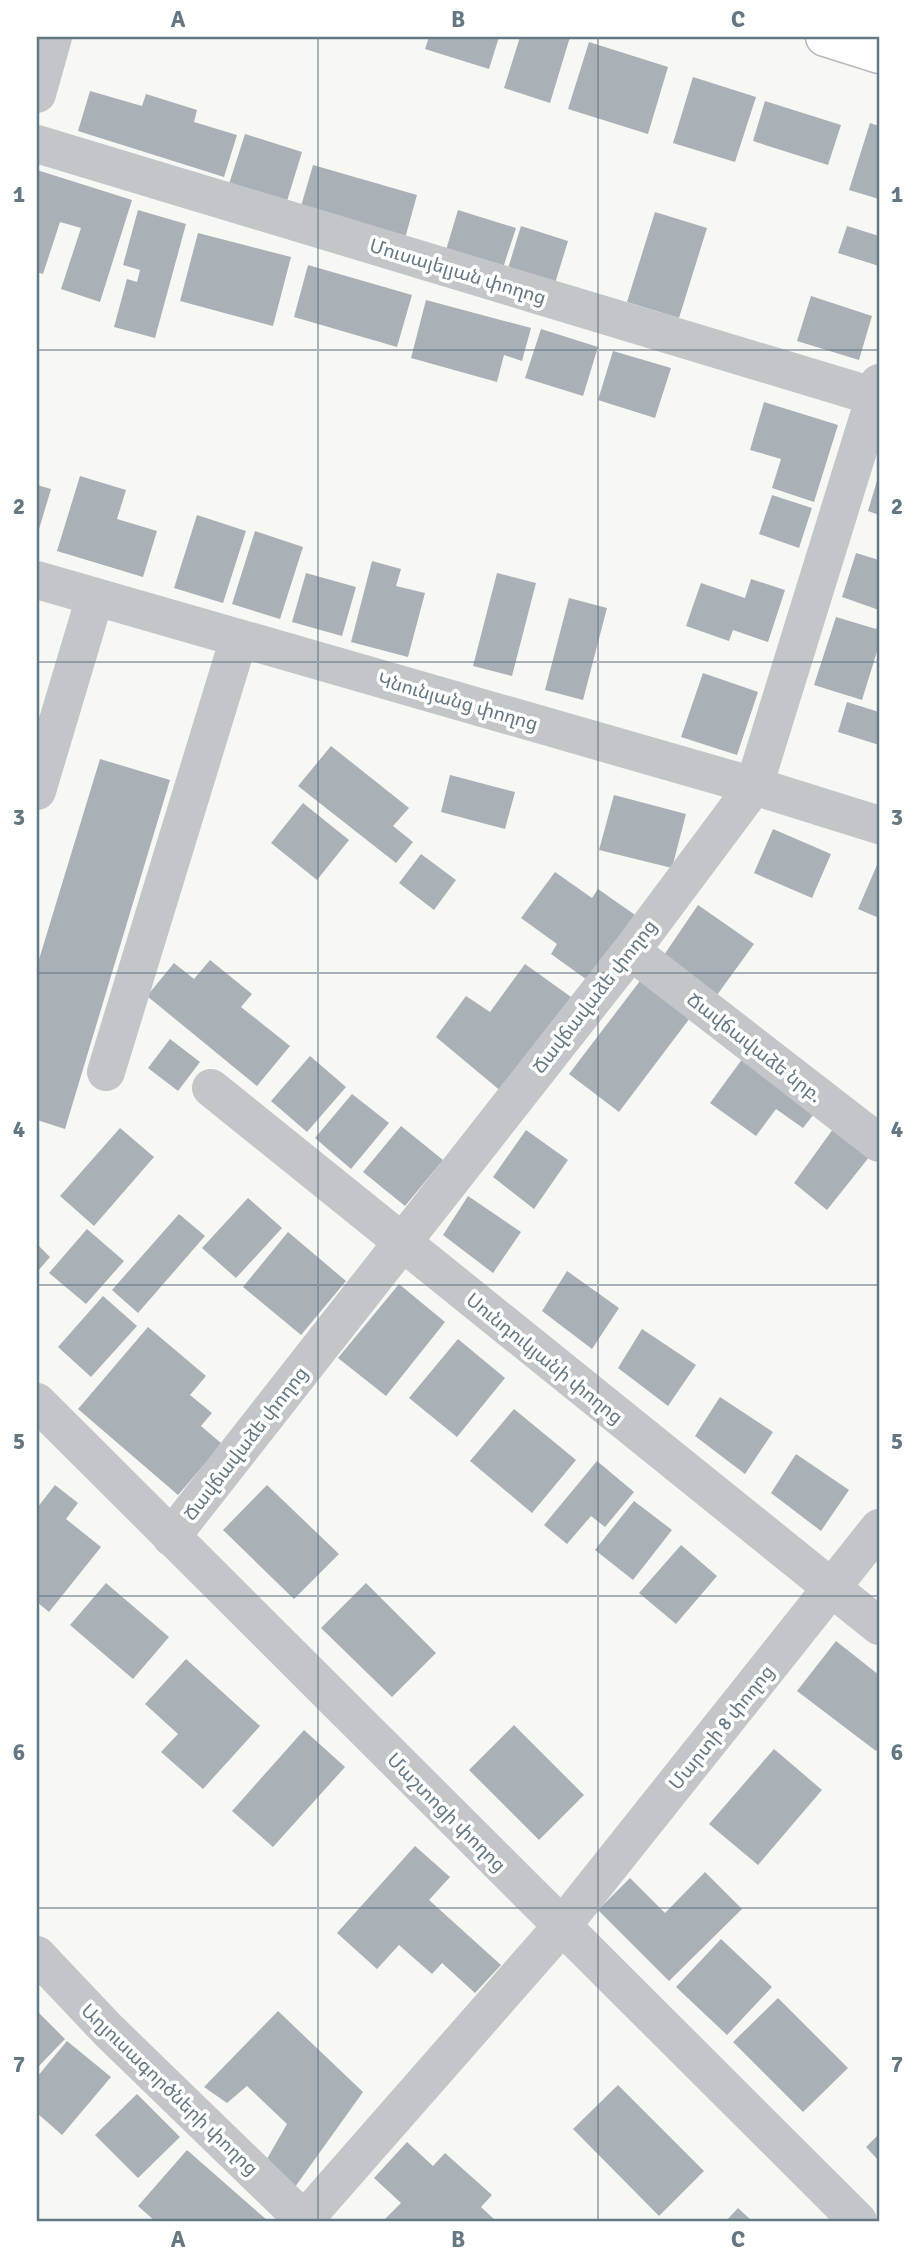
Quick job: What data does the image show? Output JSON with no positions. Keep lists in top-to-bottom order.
{
  "streets": {
    "street": [
      "Մուսայելյան փողոց",
      "Կնունյանց փողոց",
      "Ճավճավաձե փողոց",
      "Ճավճավաձե նրբ.",
      "Սունդուկյանի փողոց",
      "Մարտի 8 փողոց",
      "Մաշտոցի փողոց",
      "Աղյուսագործների փողոց"
    ]
  },
  "crossings": [
    ["Մուսայելյան փողոց", "Ճավճավաձե փողոց"],
    ["Կնունյանց փողոց", "Ճավճավաձե փողոց"],
    ["Ճավճավաձե փողոց", "Ճավճավաձե նրբ."],
    ["Ճավճավաձե փողոց", "Սունդուկյանի փողոց"],
    ["Ճավճավաձե փողոց", "Մաշտոցի փողոց"],
    ["Սունդուկյանի փողոց", "Մարտի 8 փողոց"],
    ["Մարտի 8 փողոց", "Մաշտոցի փողոց"],
    ["Մարտի 8 փողոց", "Աղյուսագործների փողոց"]
  ],
  "grid": {
    "columns": ["A", "B", "C"],
    "rows": [
      "1",
      "2",
      "3",
      "4",
      "5",
      "6",
      "7"
    ]
  }
}
